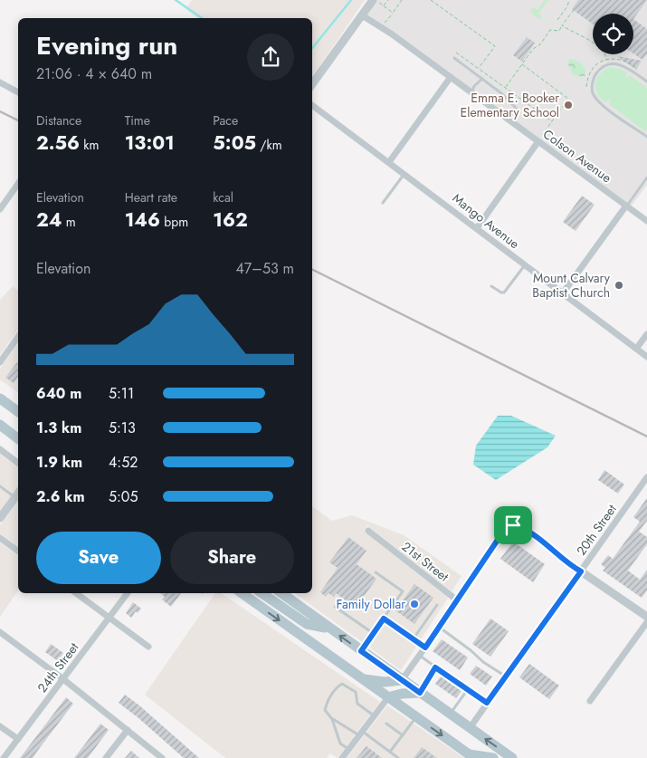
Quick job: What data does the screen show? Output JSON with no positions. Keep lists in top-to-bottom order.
{
  "streets": {
    "street": [
      "Colson Avenue",
      "Mango Avenue",
      "20th Street",
      "21st Street",
      "24th Street"
    ]
  },
  "places": ["Emma E. Booker Elementary School", "Mount Calvary Baptist Church", "Family Dollar"],
  "page": {
    "heading": ["Evening run", "21:06 · 4 × 640 m"],
    "stats": [
      ["Distance", "2.56 km"],
      ["Time", "13:01"],
      ["Pace", "5:05 /km"],
      ["Elevation", "24 m"],
      ["Heart rate", "146 bpm"],
      ["kcal", "162"]
    ],
    "chart": ["Elevation", "47–53 m"],
    "list": [
      {
        "name": "640 m",
        "note": "5:11"
      },
      {
        "name": "1.3 km",
        "note": "5:13"
      },
      {
        "name": "1.9 km",
        "note": "4:52"
      },
      {
        "name": "2.6 km",
        "note": "5:05"
      }
    ],
    "buttons": ["Save", "Share"]
  }
}
